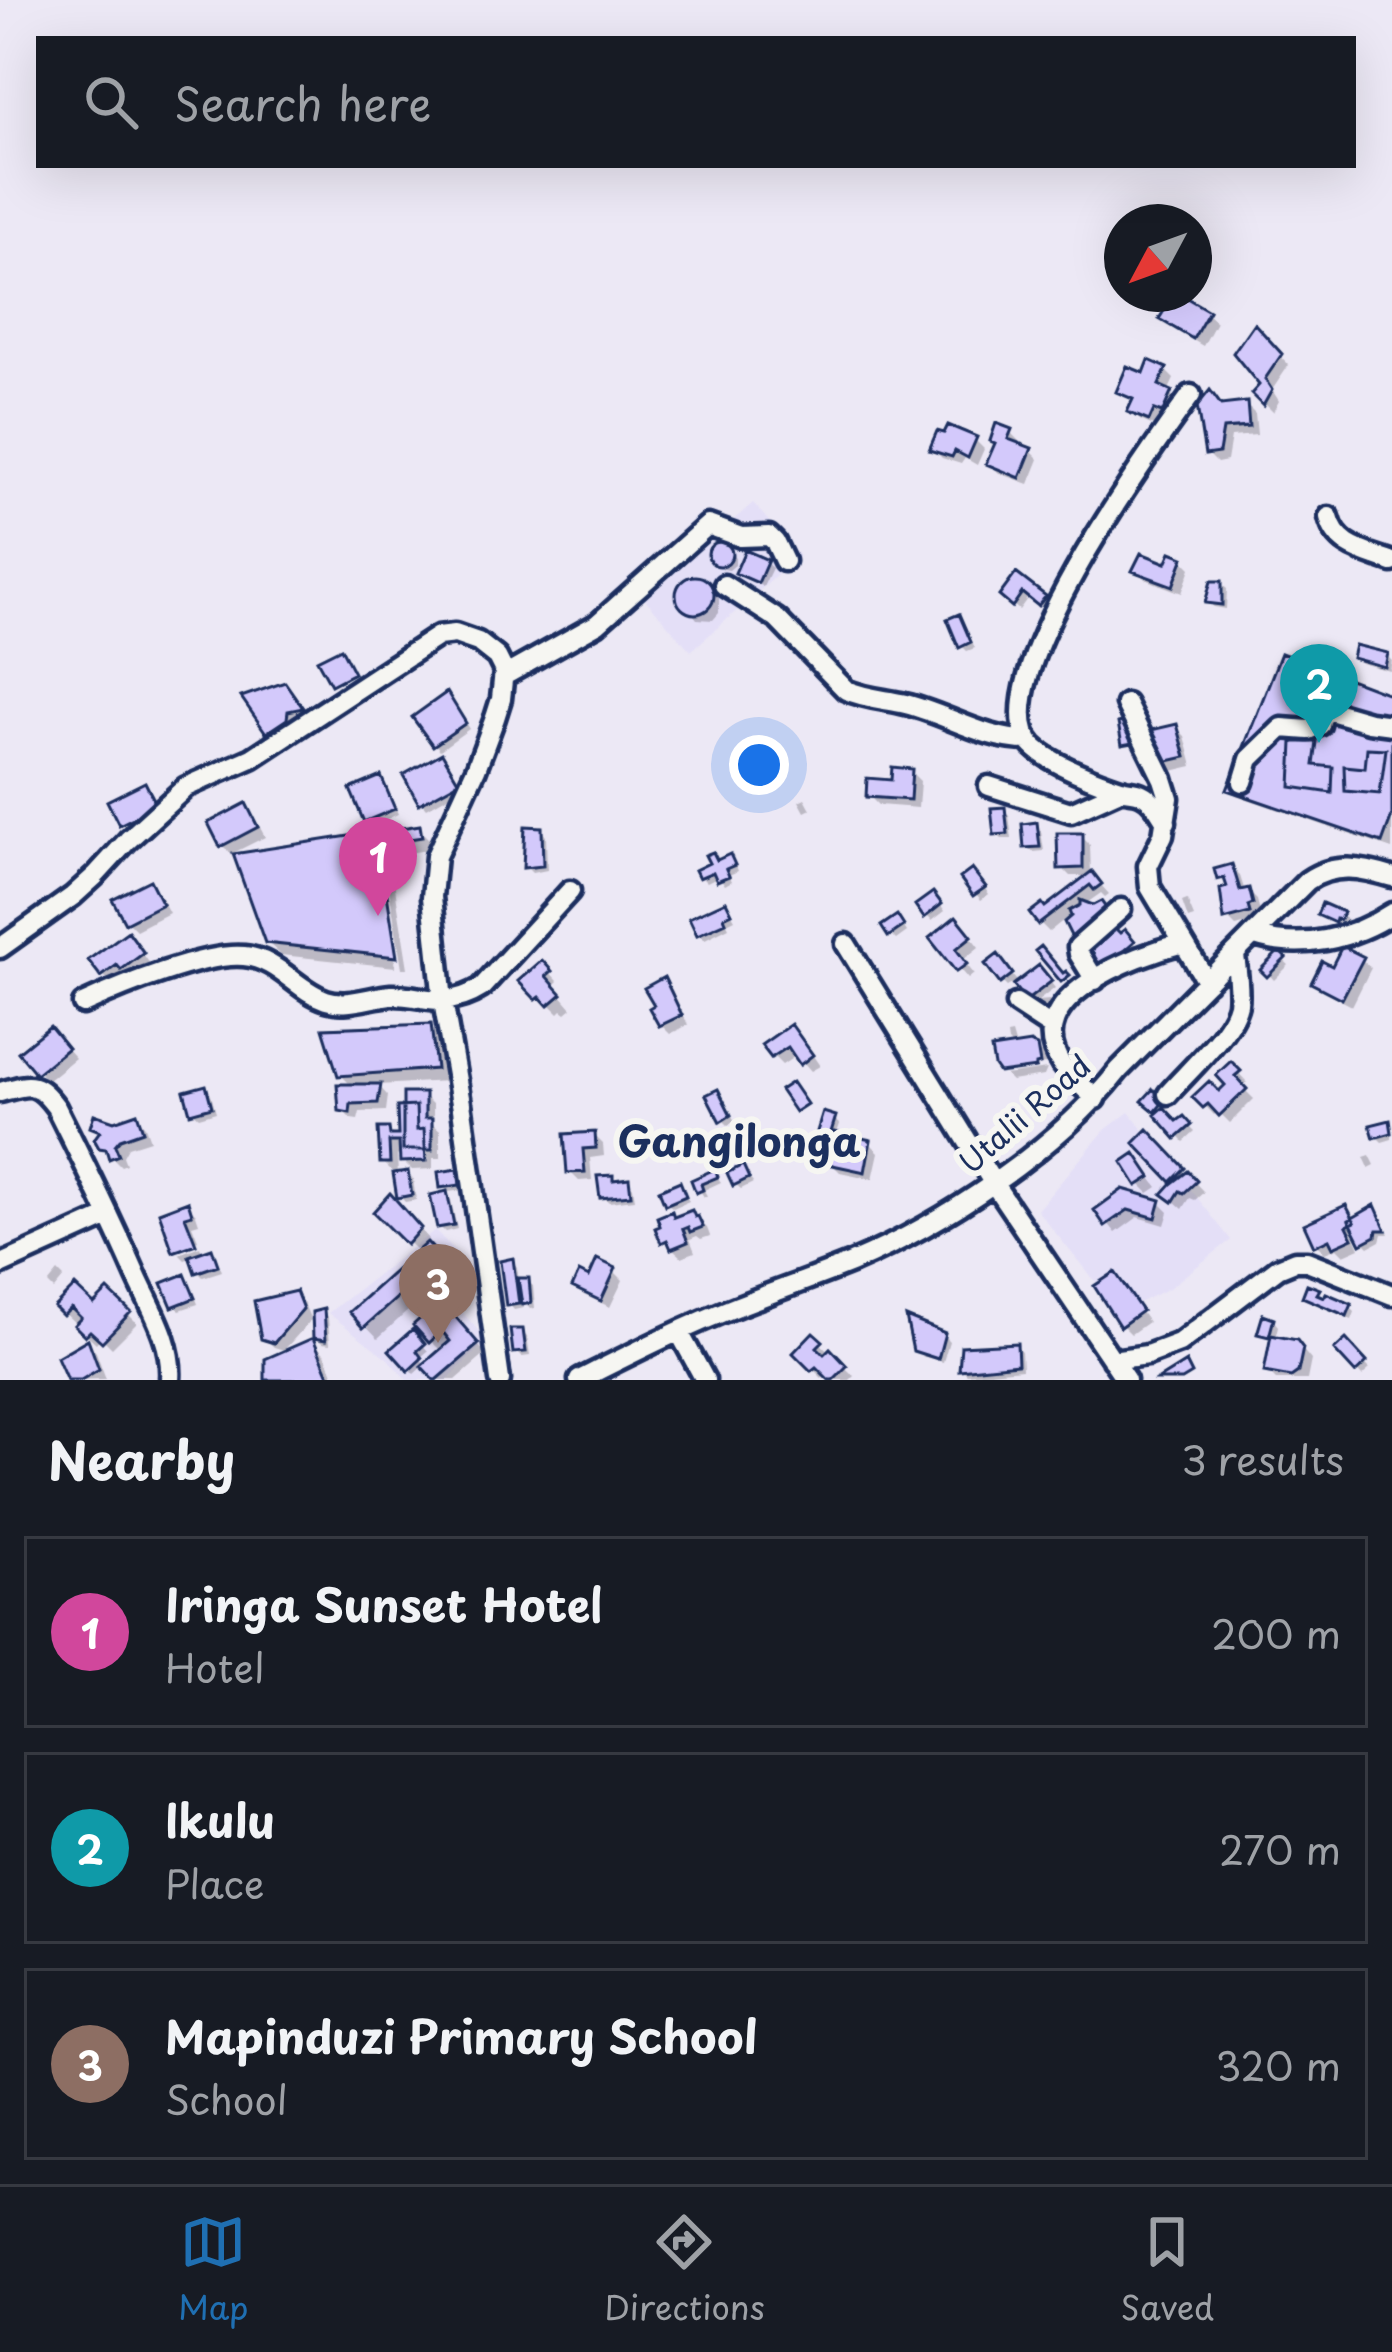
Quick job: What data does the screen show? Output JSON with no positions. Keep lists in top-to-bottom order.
{
  "streets": {
    "street": ["Utalii Road"]
  },
  "districts": ["Gangilonga"],
  "north": "bottom left",
  "page": {
    "search": "Search here",
    "pins": ["2", "1", "3"],
    "heading": ["Nearby", "3 results"],
    "list": [
      {
        "mark": "1",
        "name": "Iringa Sunset Hotel",
        "note": "Hotel",
        "value": "200 m"
      },
      {
        "mark": "2",
        "name": "Ikulu",
        "note": "Place",
        "value": "270 m"
      },
      {
        "mark": "3",
        "name": "Mapinduzi Primary School",
        "note": "School",
        "value": "320 m"
      }
    ],
    "nav": ["Map", "Directions", "Saved"]
  }
}
